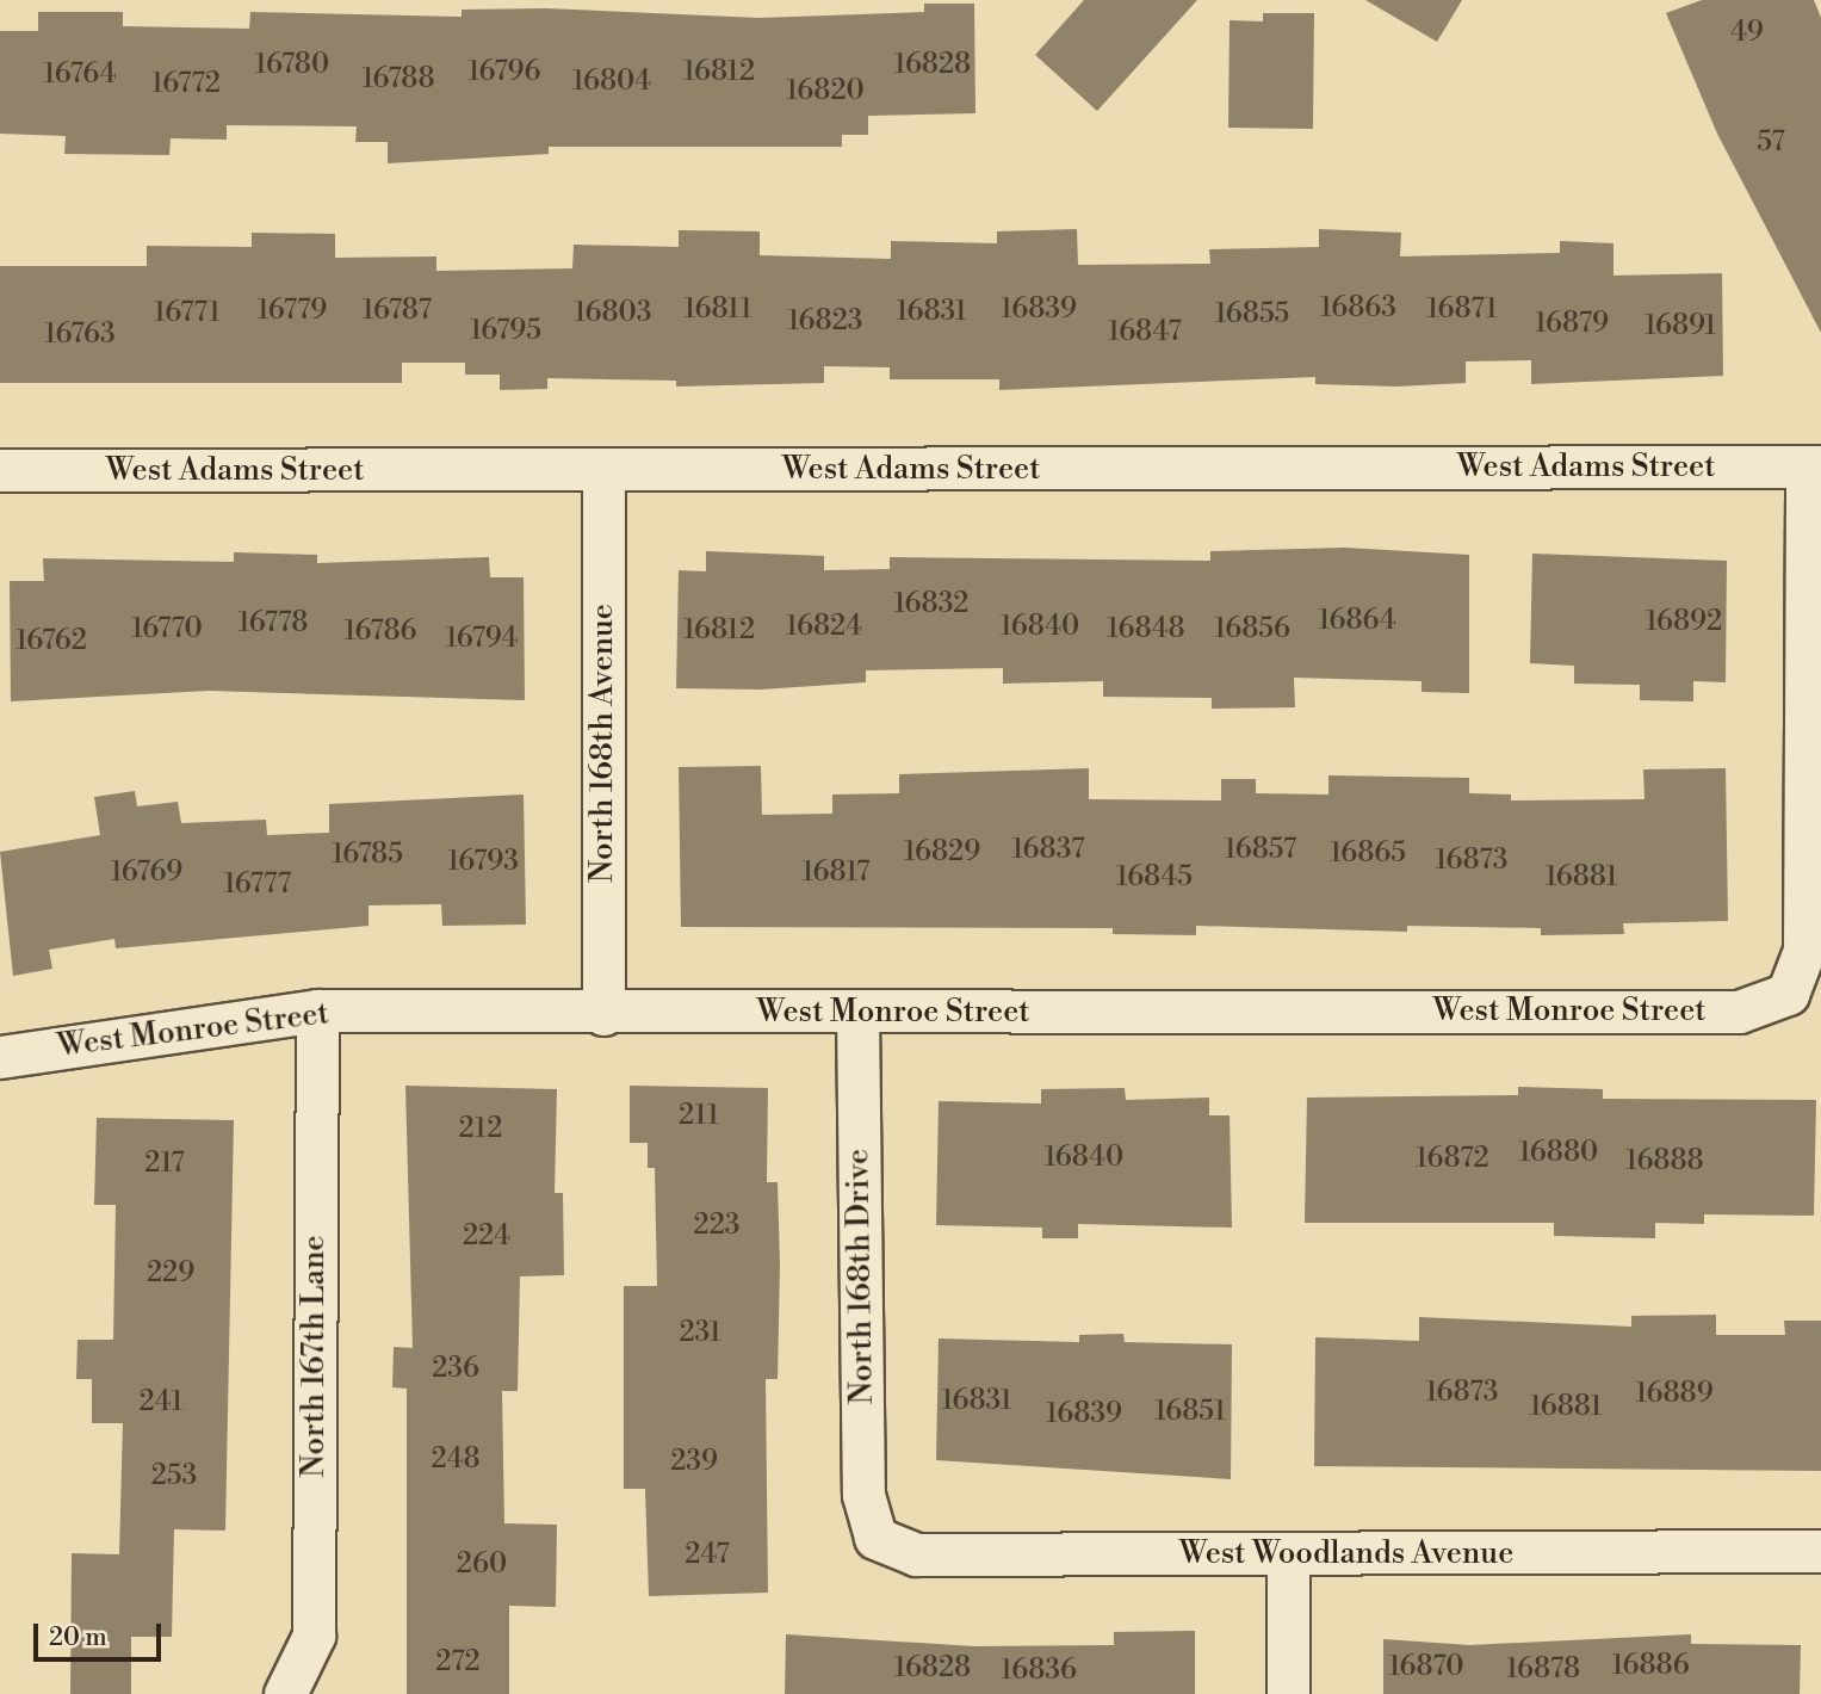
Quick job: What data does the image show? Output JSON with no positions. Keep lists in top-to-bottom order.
{
  "streets": {
    "street": [
      "West Adams Street",
      "North 168th Avenue",
      "West Monroe Street",
      "North 168th Drive",
      "North 167th Lane",
      "West Woodlands Avenue"
    ]
  },
  "crossings": [
    ["West Adams Street", "North 168th Avenue"],
    ["West Adams Street", "West Monroe Street"],
    ["North 168th Avenue", "West Monroe Street"],
    ["West Monroe Street", "North 168th Drive"],
    ["West Monroe Street", "North 167th Lane"],
    ["North 168th Drive", "West Woodlands Avenue"]
  ],
  "house_numbers": [
    "49",
    "16780",
    "16828",
    "16796",
    "16812",
    "16764",
    "16788",
    "16804",
    "16772",
    "16820",
    "57",
    "16863",
    "16811",
    "16839",
    "16871",
    "16779",
    "16787",
    "16831",
    "16771",
    "16803",
    "16855",
    "16823",
    "16879",
    "16891",
    "16795",
    "16847",
    "16763",
    "16832",
    "16864",
    "16892",
    "16778",
    "16824",
    "16840",
    "16770",
    "16848",
    "16856",
    "16812",
    "16786",
    "16794",
    "16762",
    "16837",
    "16857",
    "16829",
    "16865",
    "16785",
    "16873",
    "16793",
    "16769",
    "16817",
    "16845",
    "16881",
    "16777",
    "211",
    "212",
    "16880",
    "16840",
    "16872",
    "16888",
    "217",
    "223",
    "224",
    "229",
    "231",
    "236",
    "16873",
    "16889",
    "16831",
    "241",
    "16881",
    "16851",
    "16839",
    "248",
    "239",
    "253",
    "247",
    "260",
    "272",
    "16886",
    "16870",
    "16828",
    "16878",
    "16836"
  ],
  "scale_bar": "20 m"
}
